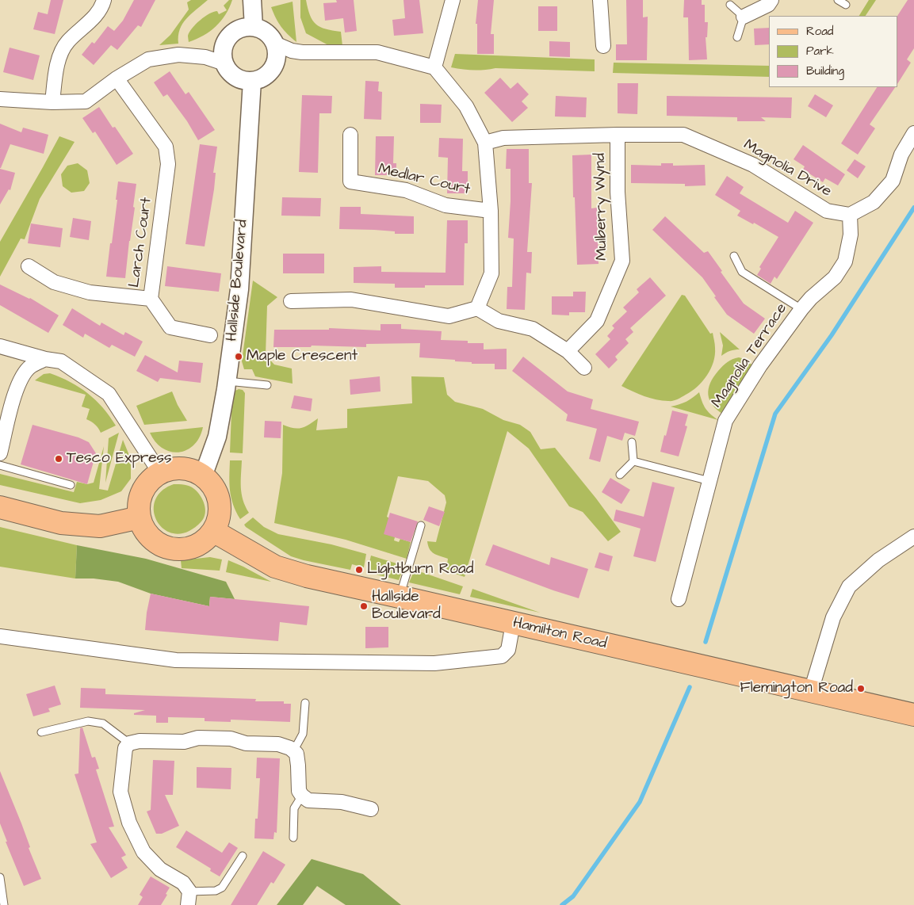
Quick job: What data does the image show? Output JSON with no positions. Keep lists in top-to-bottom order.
{
  "streets": {
    "main road": ["Hamilton Road"],
    "street": [
      "Magnolia Drive",
      "Medlar Court",
      "Mulberry Wynd",
      "Larch Court",
      "Hallside Boulevard",
      "Magnolia Terrace"
    ]
  },
  "crossings": [
    ["Magnolia Drive", "Mulberry Wynd"],
    ["Magnolia Drive", "Magnolia Terrace"],
    ["Hallside Boulevard", "Hamilton Road"]
  ],
  "places": [
    "Maple Crescent",
    "Tesco Express",
    "Lightburn Road",
    "Hallside Boulevard",
    "Flemington Road"
  ],
  "legend": ["Road", "Park", "Building"]
}
